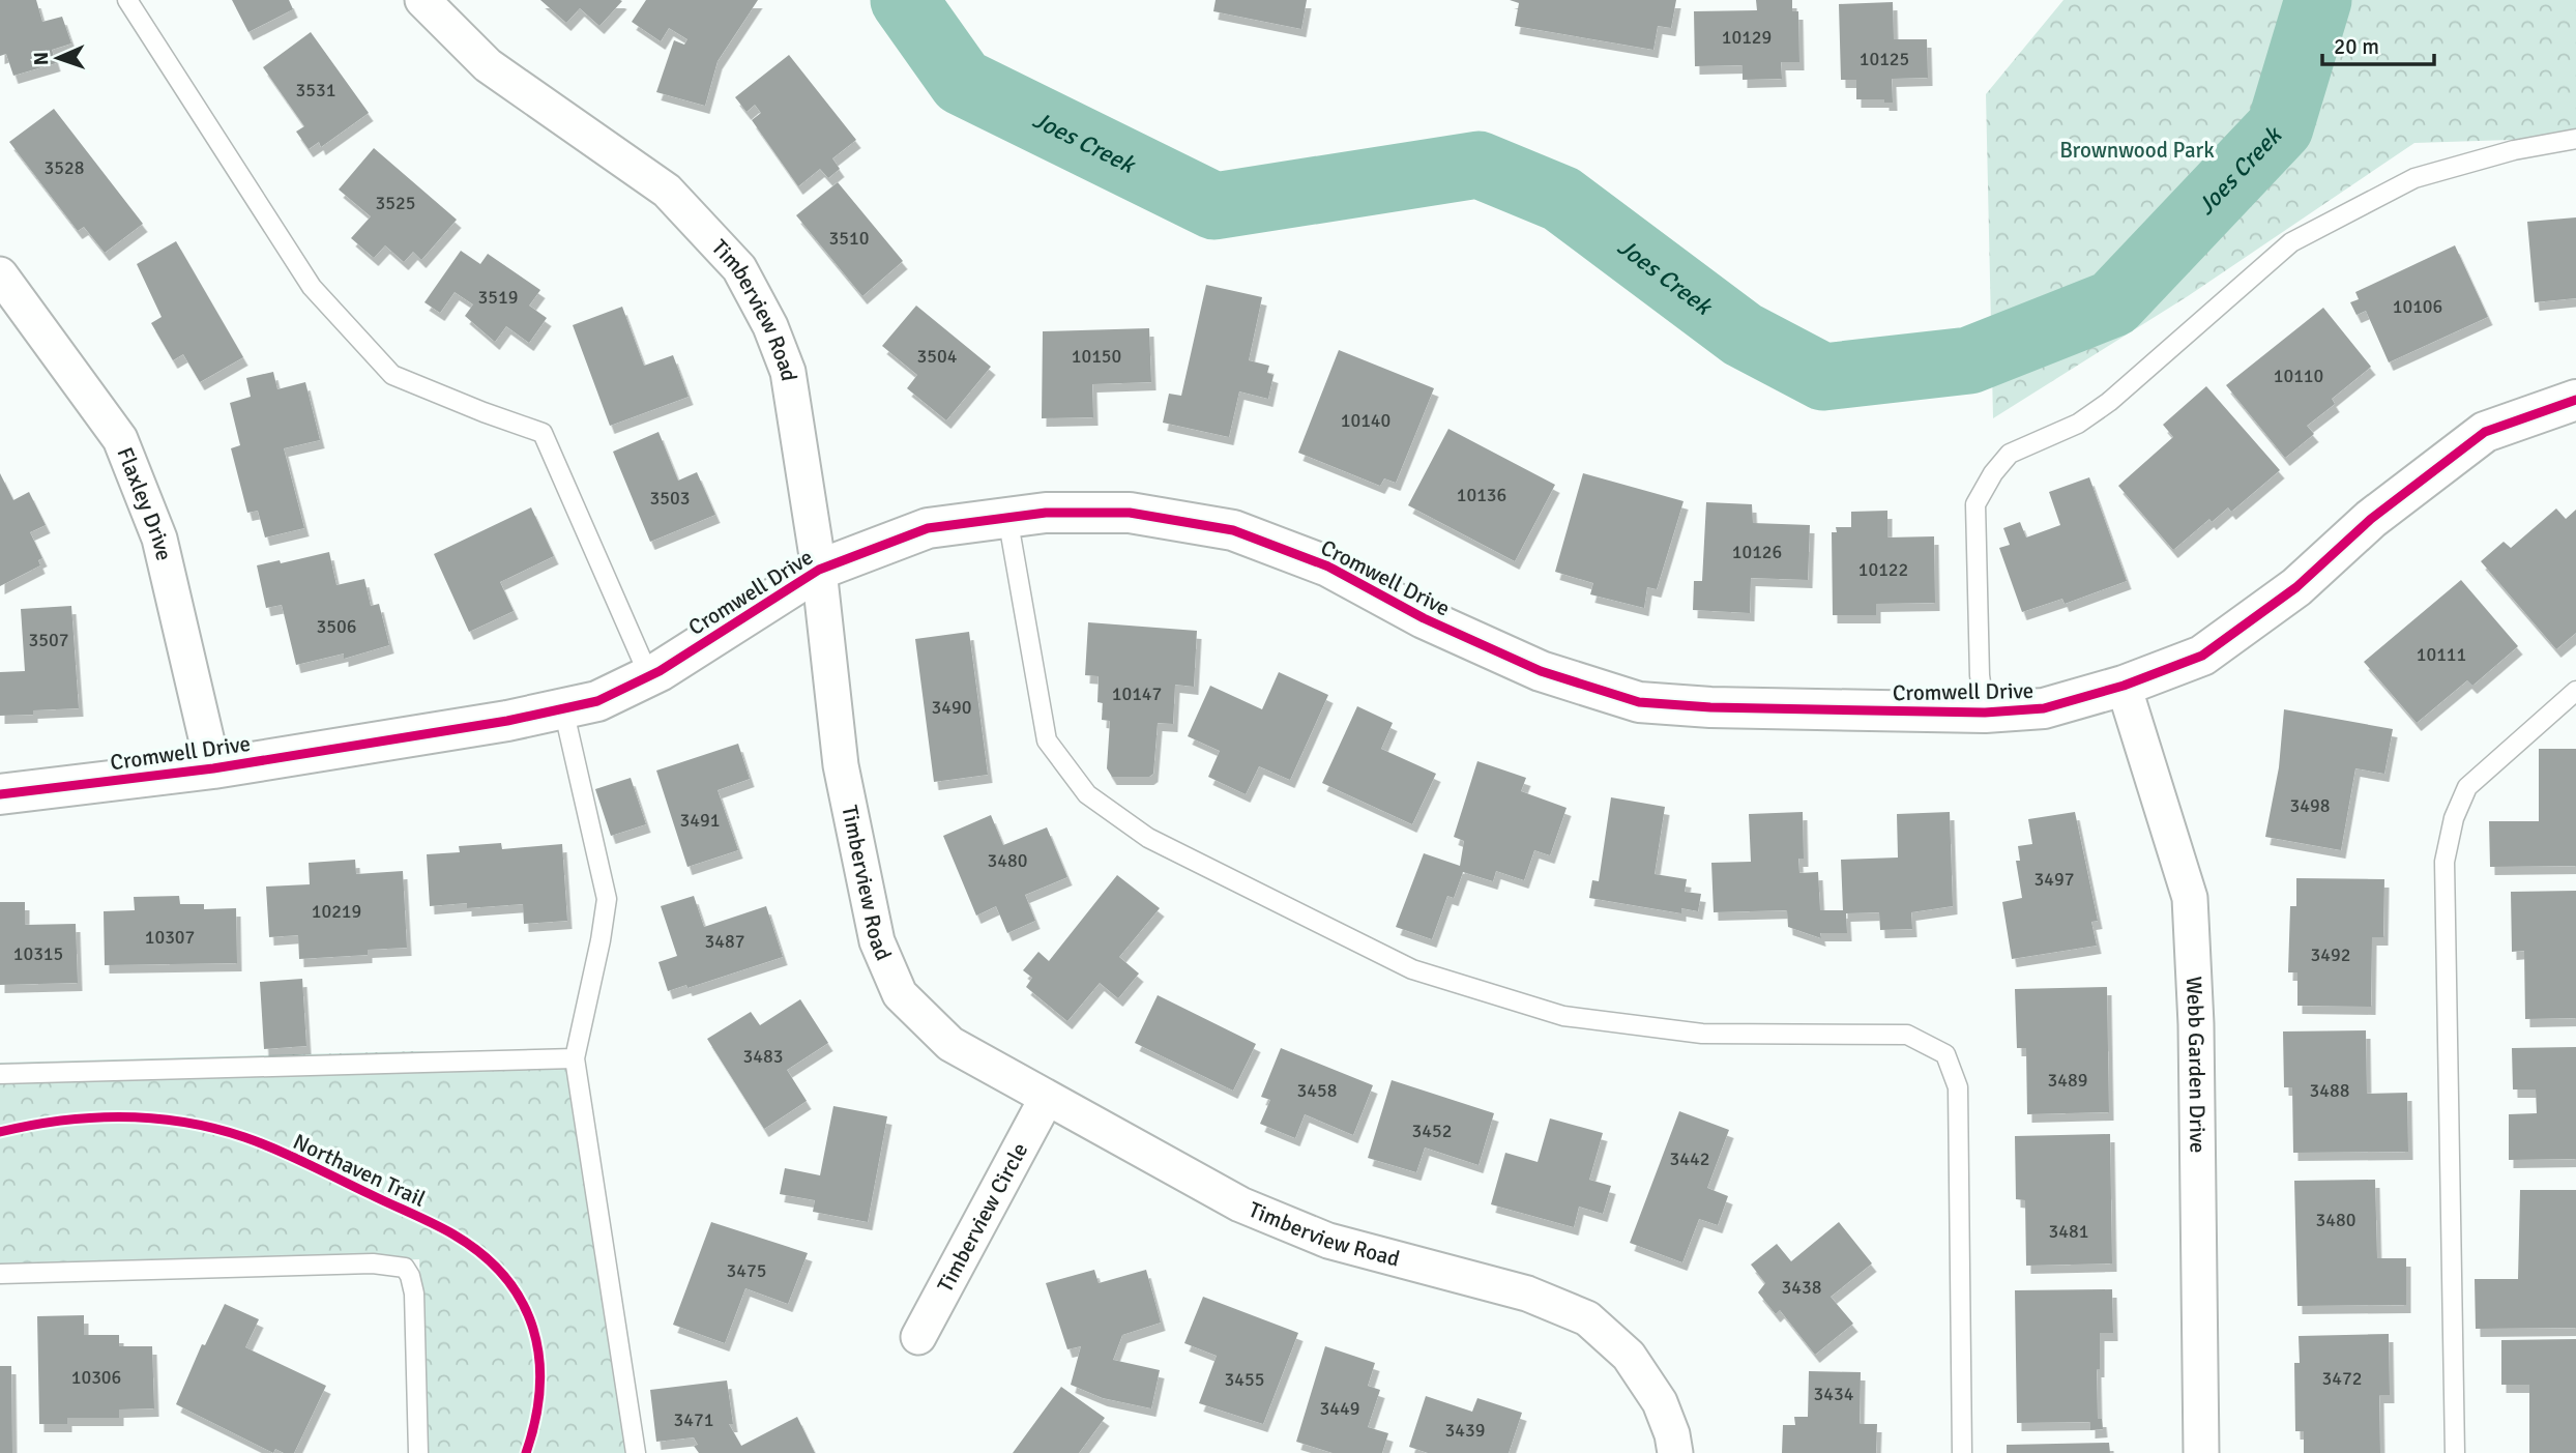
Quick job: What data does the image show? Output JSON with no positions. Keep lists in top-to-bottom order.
{
  "streets": {
    "street": [
      "Timberview Road",
      "Flaxley Drive",
      "Cromwell Drive",
      "Webb Garden Drive",
      "Timberview Circle"
    ],
    "cycle path": ["Northaven Trail"]
  },
  "crossings": [
    ["Timberview Road", "Cromwell Drive"],
    ["Timberview Road", "Timberview Circle"],
    ["Flaxley Drive", "Cromwell Drive"],
    ["Cromwell Drive", "Webb Garden Drive"]
  ],
  "water": ["Joes Creek"],
  "parks": ["Brownwood Park"],
  "house_numbers": [
    "10129",
    "10125",
    "3531",
    "3528",
    "3525",
    "3510",
    "3519",
    "10106",
    "3504",
    "10150",
    "10110",
    "10140",
    "10136",
    "3503",
    "10126",
    "10122",
    "3506",
    "3507",
    "10111",
    "10147",
    "3490",
    "3498",
    "3491",
    "3480",
    "3497",
    "10219",
    "10307",
    "3487",
    "10315",
    "3492",
    "3483",
    "3489",
    "3458",
    "3488",
    "3452",
    "3442",
    "3480",
    "3481",
    "3475",
    "3438",
    "10306",
    "3472",
    "3455",
    "3434",
    "3449",
    "3471",
    "3439"
  ],
  "scale_bar": "20 m",
  "north": "left"
}
